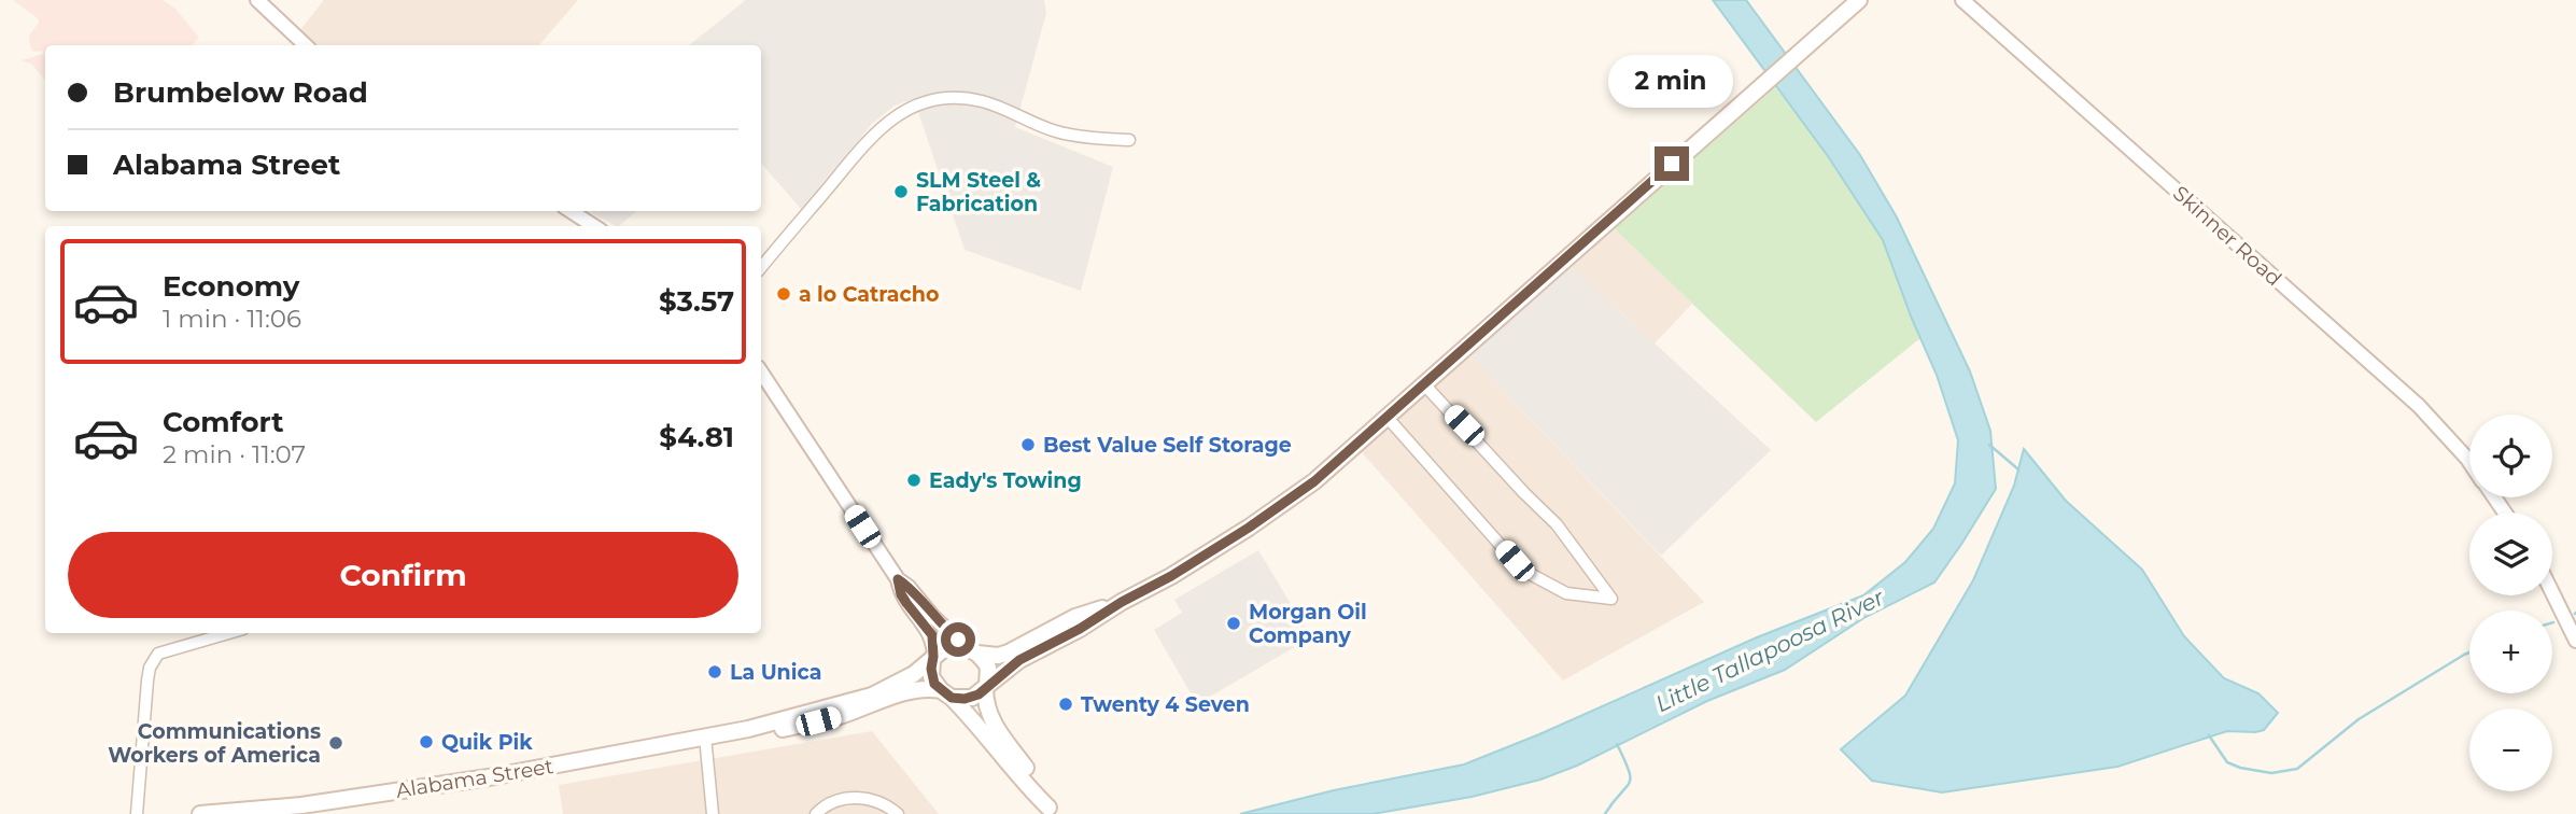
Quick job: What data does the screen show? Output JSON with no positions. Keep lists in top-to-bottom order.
{
  "streets": {
    "main road": ["Alabama Street"],
    "street": ["Skinner Road"]
  },
  "water": ["Little Tallapoosa River"],
  "places": [
    "SLM Steel & Fabrication",
    "a lo Catracho",
    "Best Value Self Storage",
    "Eady's Towing",
    "Morgan Oil Company",
    "La Unica",
    "Twenty 4 Seven",
    "Quik Pik",
    "Communications Workers of America"
  ],
  "page": {
    "banner": ["Brumbelow Road", "Alabama Street"],
    "bubble": "2 min",
    "list": [
      {
        "name": "Economy",
        "note": "1 min · 11:06",
        "value": "$3.57"
      },
      {
        "name": "Comfort",
        "note": "2 min · 11:07",
        "value": "$4.81"
      }
    ],
    "map_buttons": ["+", "−"],
    "buttons": "Confirm"
  }
}
